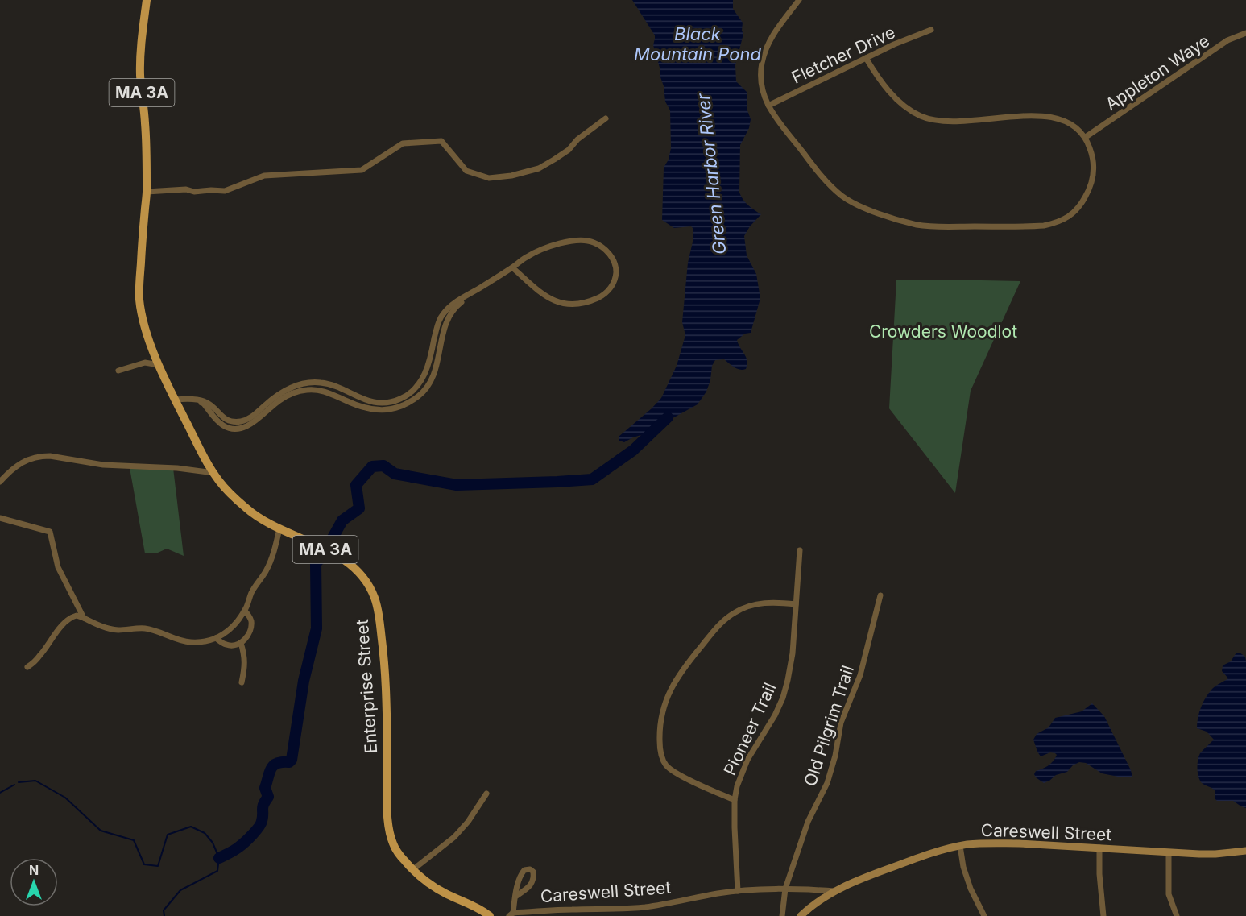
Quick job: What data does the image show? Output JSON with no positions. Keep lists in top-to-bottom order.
{
  "streets": {
    "main road": ["MA 3A", "Enterprise Street", "Careswell Street"],
    "street": [
      "Fletcher Drive",
      "Appleton Waye",
      "Old Pilgrim Trail",
      "Pioneer Trail"
    ]
  },
  "crossings": [
    ["MA 3A", "Enterprise Street"],
    ["Old Pilgrim Trail", "Careswell Street"],
    ["Pioneer Trail", "Careswell Street"]
  ],
  "water": ["Black Mountain Pond", "Green Harbor River"],
  "parks": ["Crowders Woodlot"],
  "north": "top"
}
